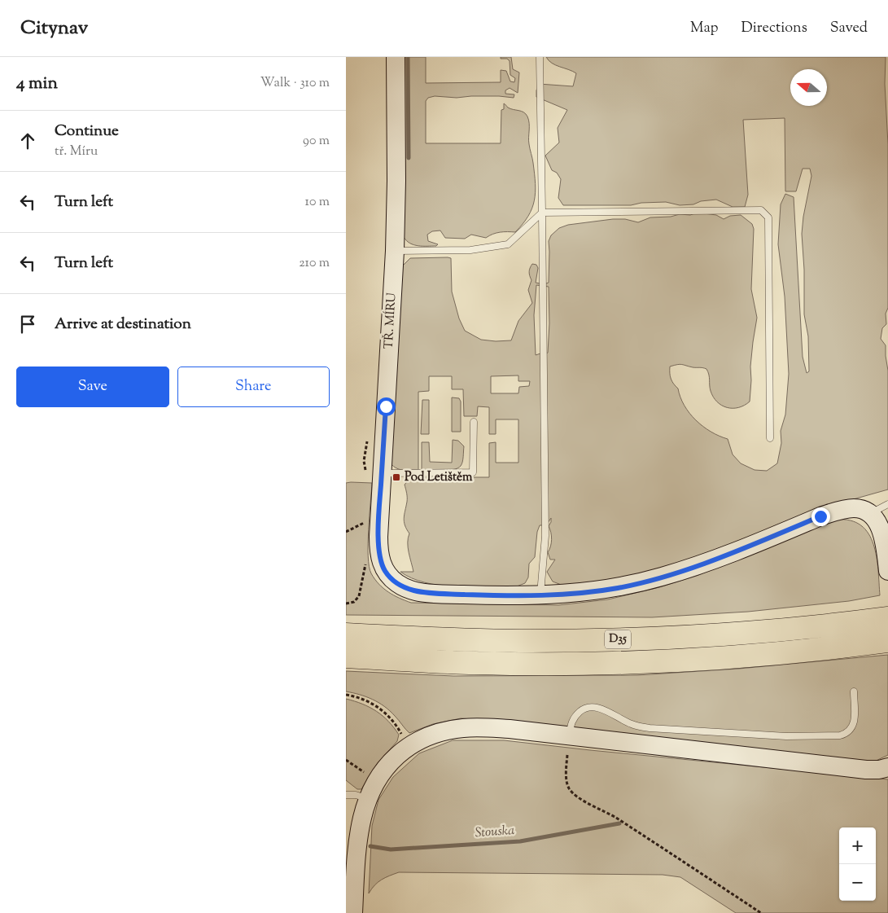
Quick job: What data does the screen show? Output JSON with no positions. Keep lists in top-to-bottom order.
{
  "streets": {
    "highway": ["D35"],
    "main road": ["TŘ. MÍRU"]
  },
  "water": ["Stouska"],
  "places": {
    "transit": ["Pod Letištěm"]
  },
  "north": "left",
  "page": {
    "header": "Citynav",
    "nav": ["Map", "Directions", "Saved"],
    "heading": ["4 min", "Walk · 310 m"],
    "list": [
      ["Continue", "tř. Míru", "90 m"],
      ["Turn left", "10 m"],
      ["Turn left", "210 m"],
      "Arrive at destination"
    ],
    "buttons": ["Save", "Share"],
    "map_buttons": ["+", "−"]
  }
}
